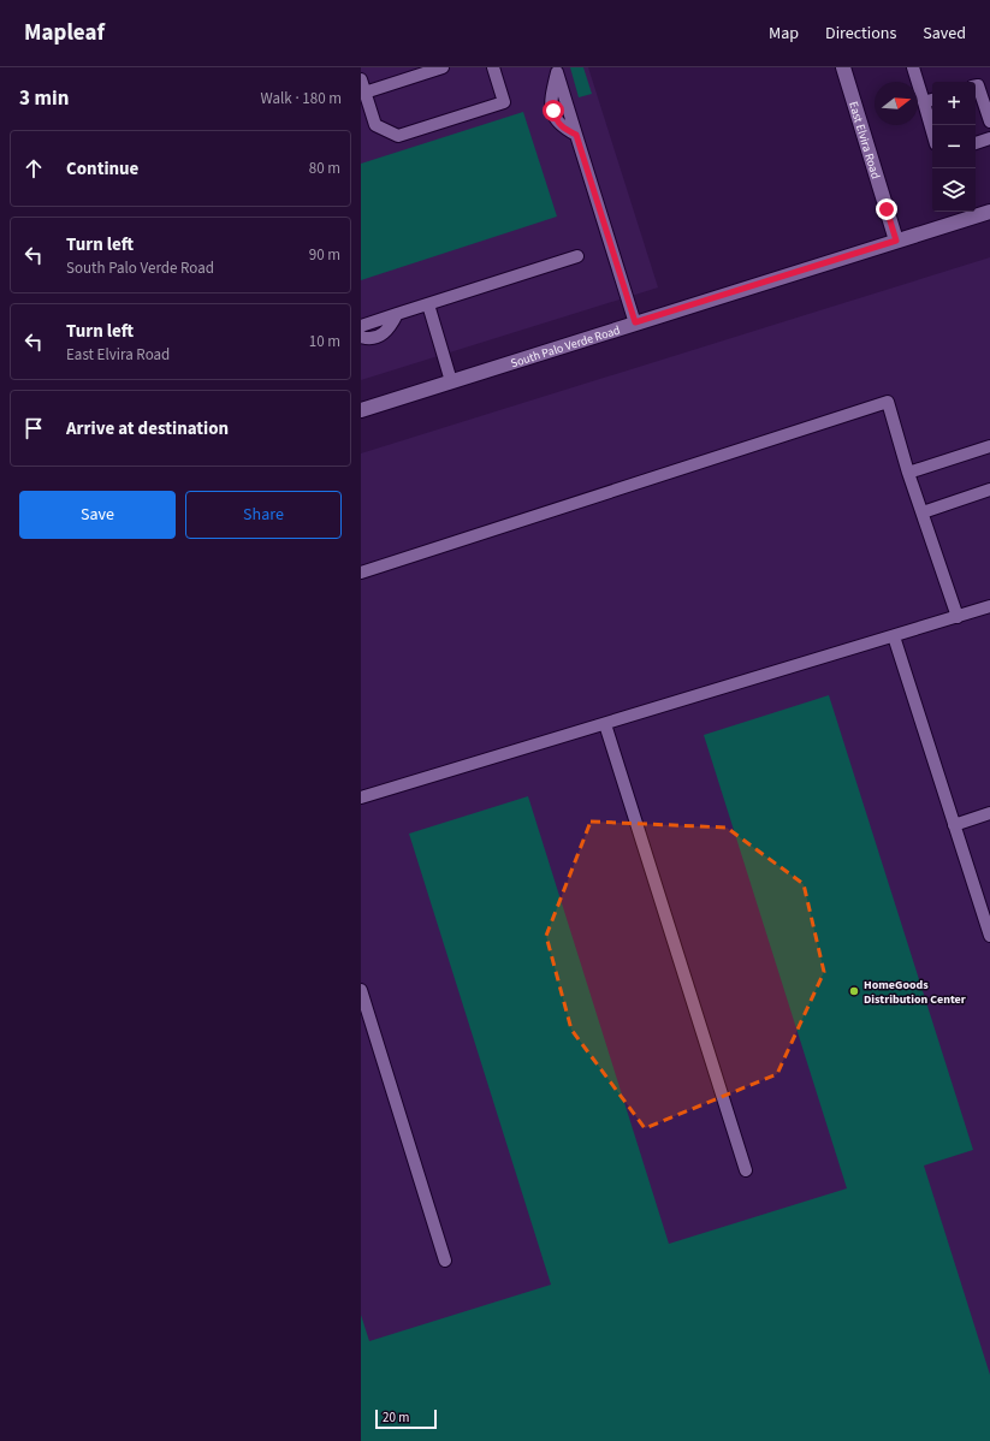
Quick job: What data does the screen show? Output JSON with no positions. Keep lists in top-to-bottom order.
{
  "streets": {
    "street": ["East Elvira Road", "South Palo Verde Road"]
  },
  "crossings": [
    ["East Elvira Road", "South Palo Verde Road"]
  ],
  "places": ["HomeGoods Distribution Center"],
  "scale_bar": "20 m",
  "north": "right",
  "page": {
    "header": "Mapleaf",
    "nav": ["Map", "Directions", "Saved"],
    "heading": ["3 min", "Walk · 180 m"],
    "map_buttons": ["+", "−"],
    "list": [
      ["Continue", "80 m"],
      ["Turn left", "South Palo Verde Road", "90 m"],
      ["Turn left", "East Elvira Road", "10 m"],
      "Arrive at destination"
    ],
    "buttons": ["Save", "Share"],
    "scale": "20 m"
  }
}
